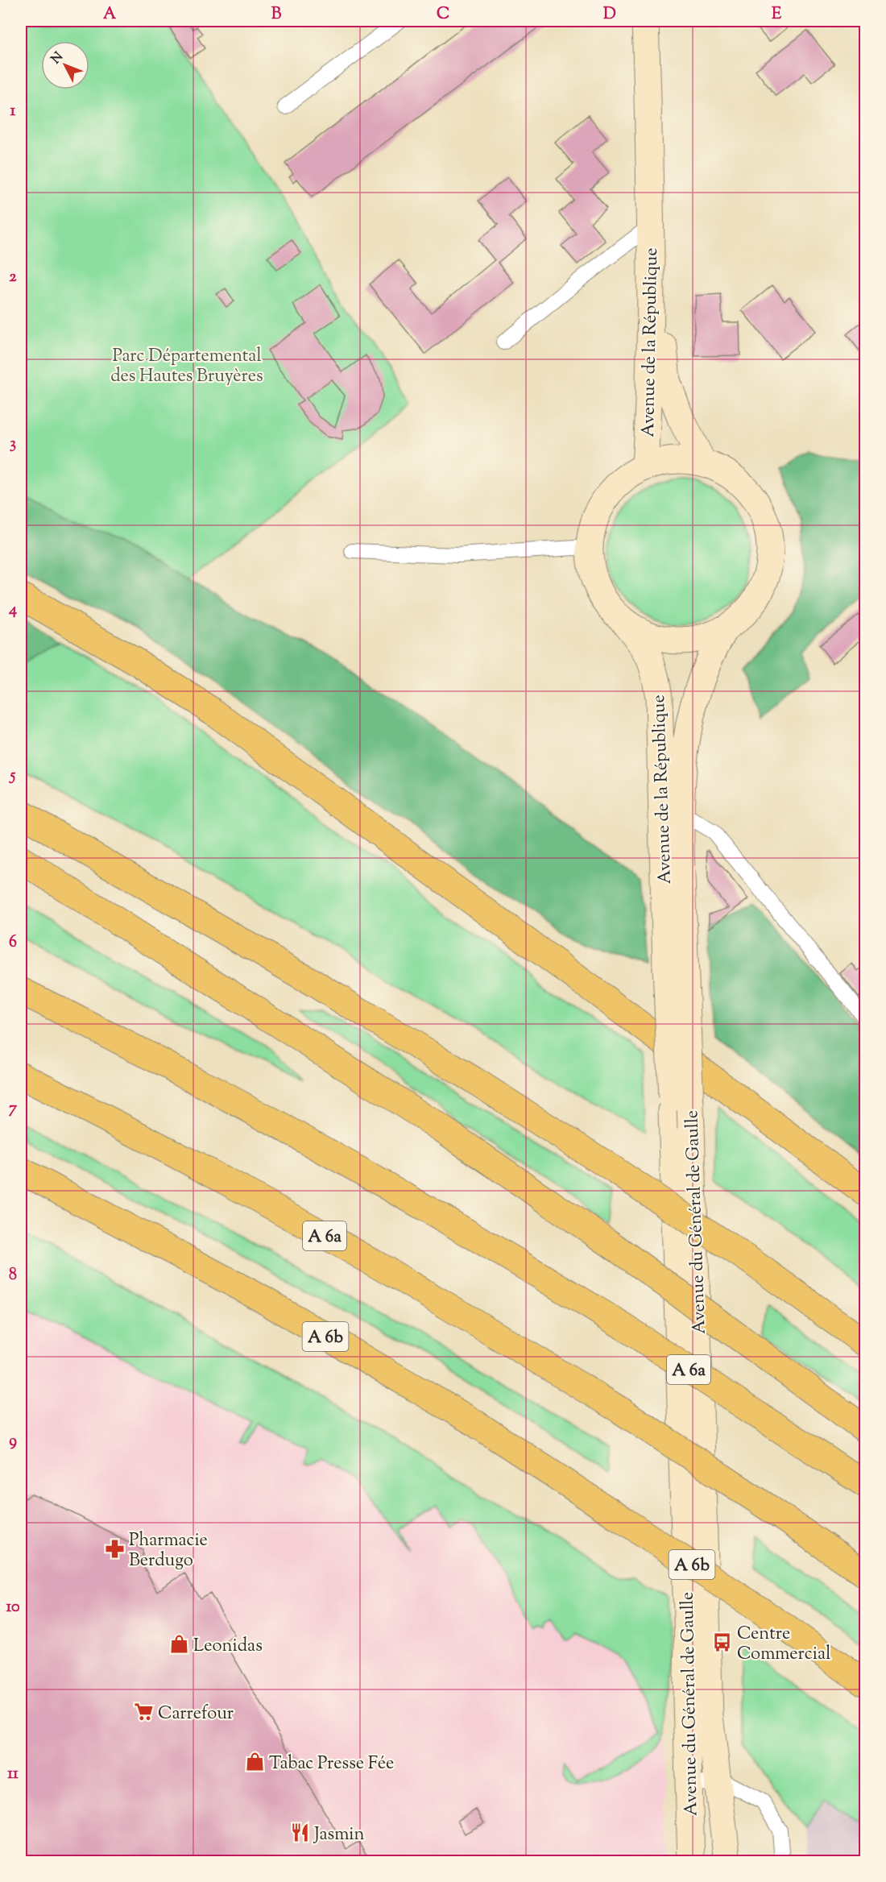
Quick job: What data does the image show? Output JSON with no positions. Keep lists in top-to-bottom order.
{
  "streets": {
    "highway": ["A 6a", "A 6b"],
    "main road": ["Avenue de la République", "Avenue du Général de Gaulle"]
  },
  "crossings": [
    ["Avenue de la République", "Avenue du Général de Gaulle"]
  ],
  "parks": ["Parc Départemental des Hautes Bruyères"],
  "places": {
    "pharmacy": ["Pharmacie Berdugo"],
    "bus stop": ["Centre Commercial"],
    "shop": ["Leonidas", "Tabac Presse Fée"],
    "supermarket": ["Carrefour"],
    "restaurant": ["Jasmin"]
  },
  "north": "top left",
  "grid": {
    "columns": [
      "A",
      "B",
      "C",
      "D",
      "E"
    ],
    "rows": [
      "1",
      "2",
      "3",
      "4",
      "5",
      "6",
      "7",
      "8",
      "9",
      "10",
      "11"
    ]
  }
}
